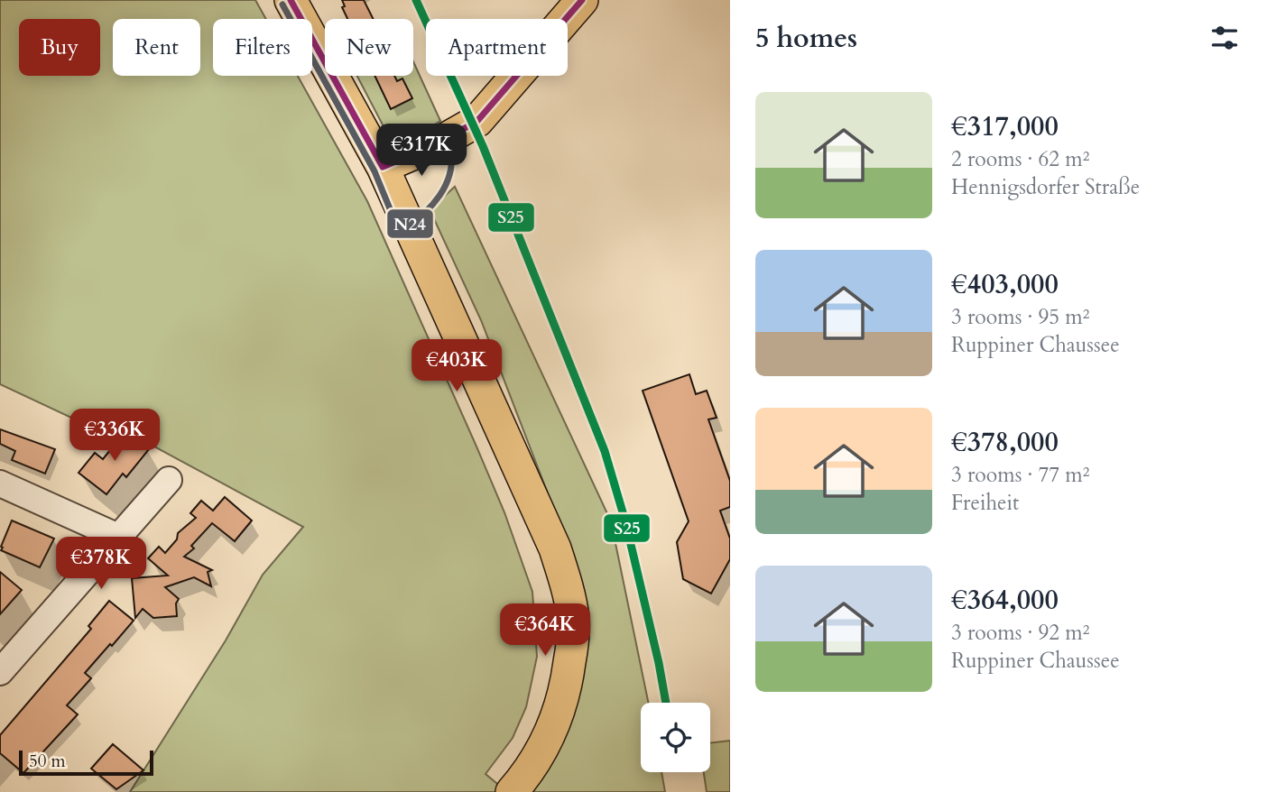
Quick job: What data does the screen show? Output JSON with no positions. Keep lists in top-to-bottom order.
{
  "lines": ["transit line S25", "transit line N24"],
  "scale_bar": "50 m",
  "page": {
    "heading": "5 homes",
    "chip": [
      "Buy",
      "Rent",
      "Filters",
      "New",
      "Apartment"
    ],
    "list": [
      {
        "name": "€317,000",
        "note": "2 rooms · 62 m² · Hennigsdorfer Straße"
      },
      {
        "name": "€403,000",
        "note": "3 rooms · 95 m² · Ruppiner Chaussee"
      },
      {
        "name": "€378,000",
        "note": "3 rooms · 77 m² · Freiheit"
      },
      {
        "name": "€364,000",
        "note": "3 rooms · 92 m² · Ruppiner Chaussee"
      }
    ],
    "price": [
      "€317K",
      "€403K",
      "€336K",
      "€378K",
      "€364K"
    ],
    "scale": "50 m"
  }
}
